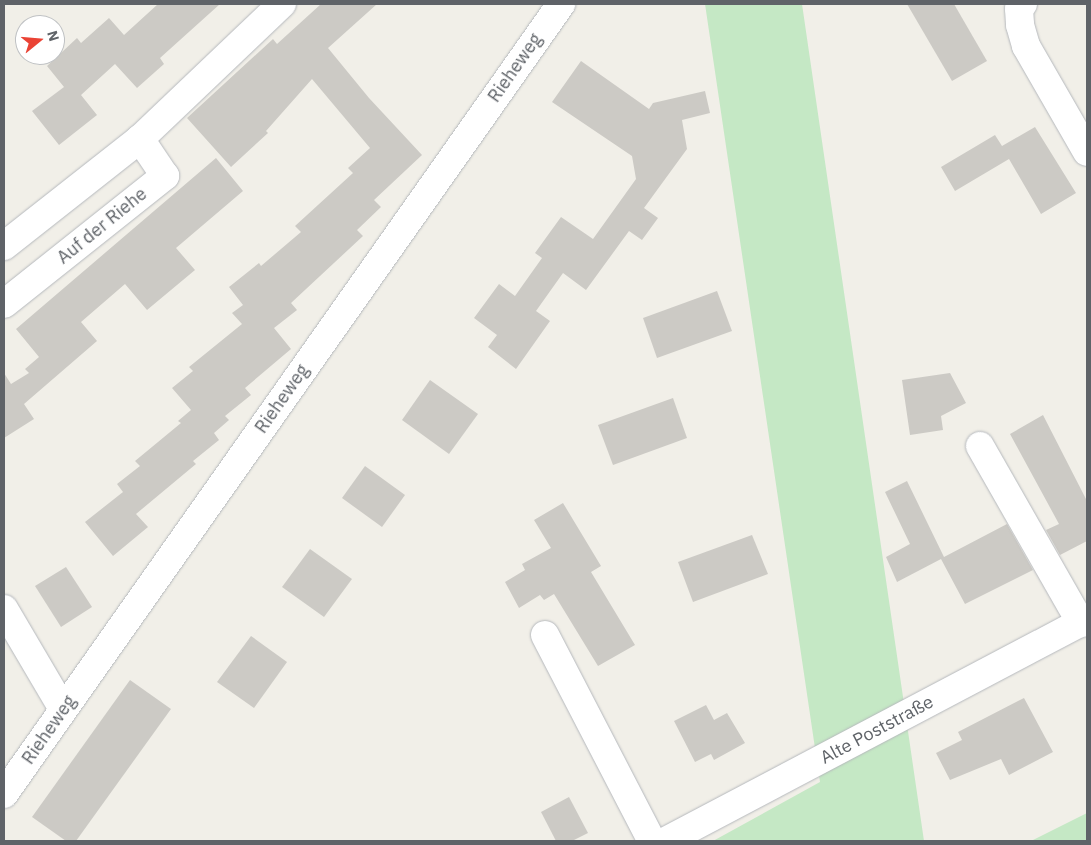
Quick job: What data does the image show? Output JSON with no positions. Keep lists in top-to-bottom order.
{
  "streets": {
    "street": ["Rieheweg", "Auf der Riehe", "Alte Poststraße"]
  },
  "north": "right"
}
